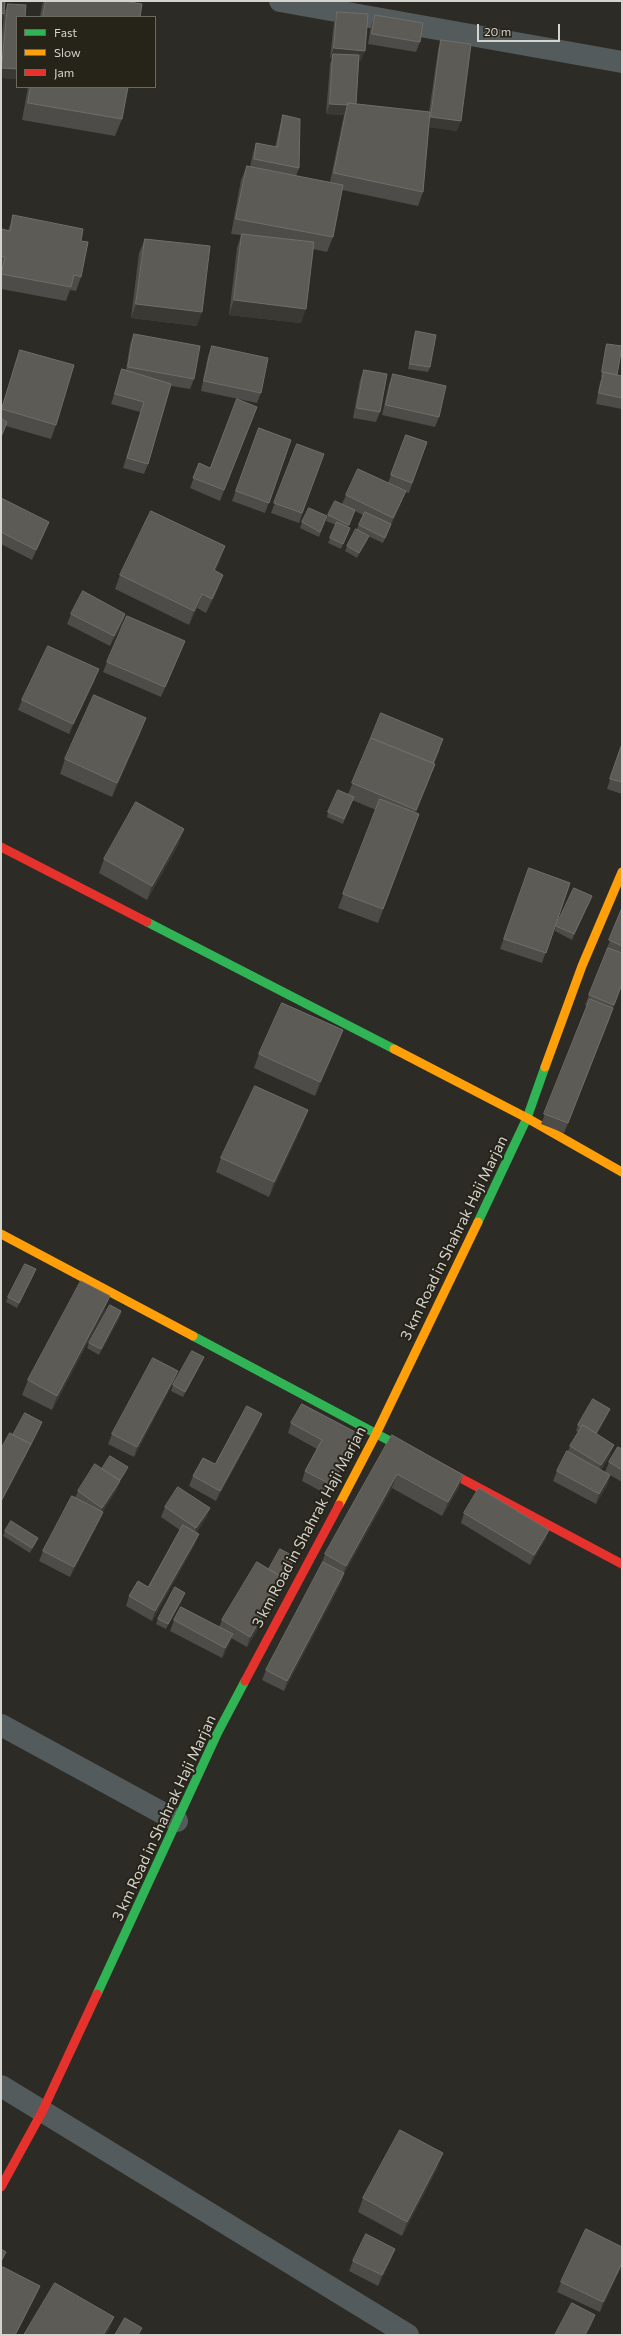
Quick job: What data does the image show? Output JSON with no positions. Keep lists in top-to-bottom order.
{
  "streets": {
    "street": ["3 km Road in Shahrak Haji Marjan"]
  },
  "legend": ["Fast", "Slow", "Jam"],
  "scale_bar": "20 m"
}
